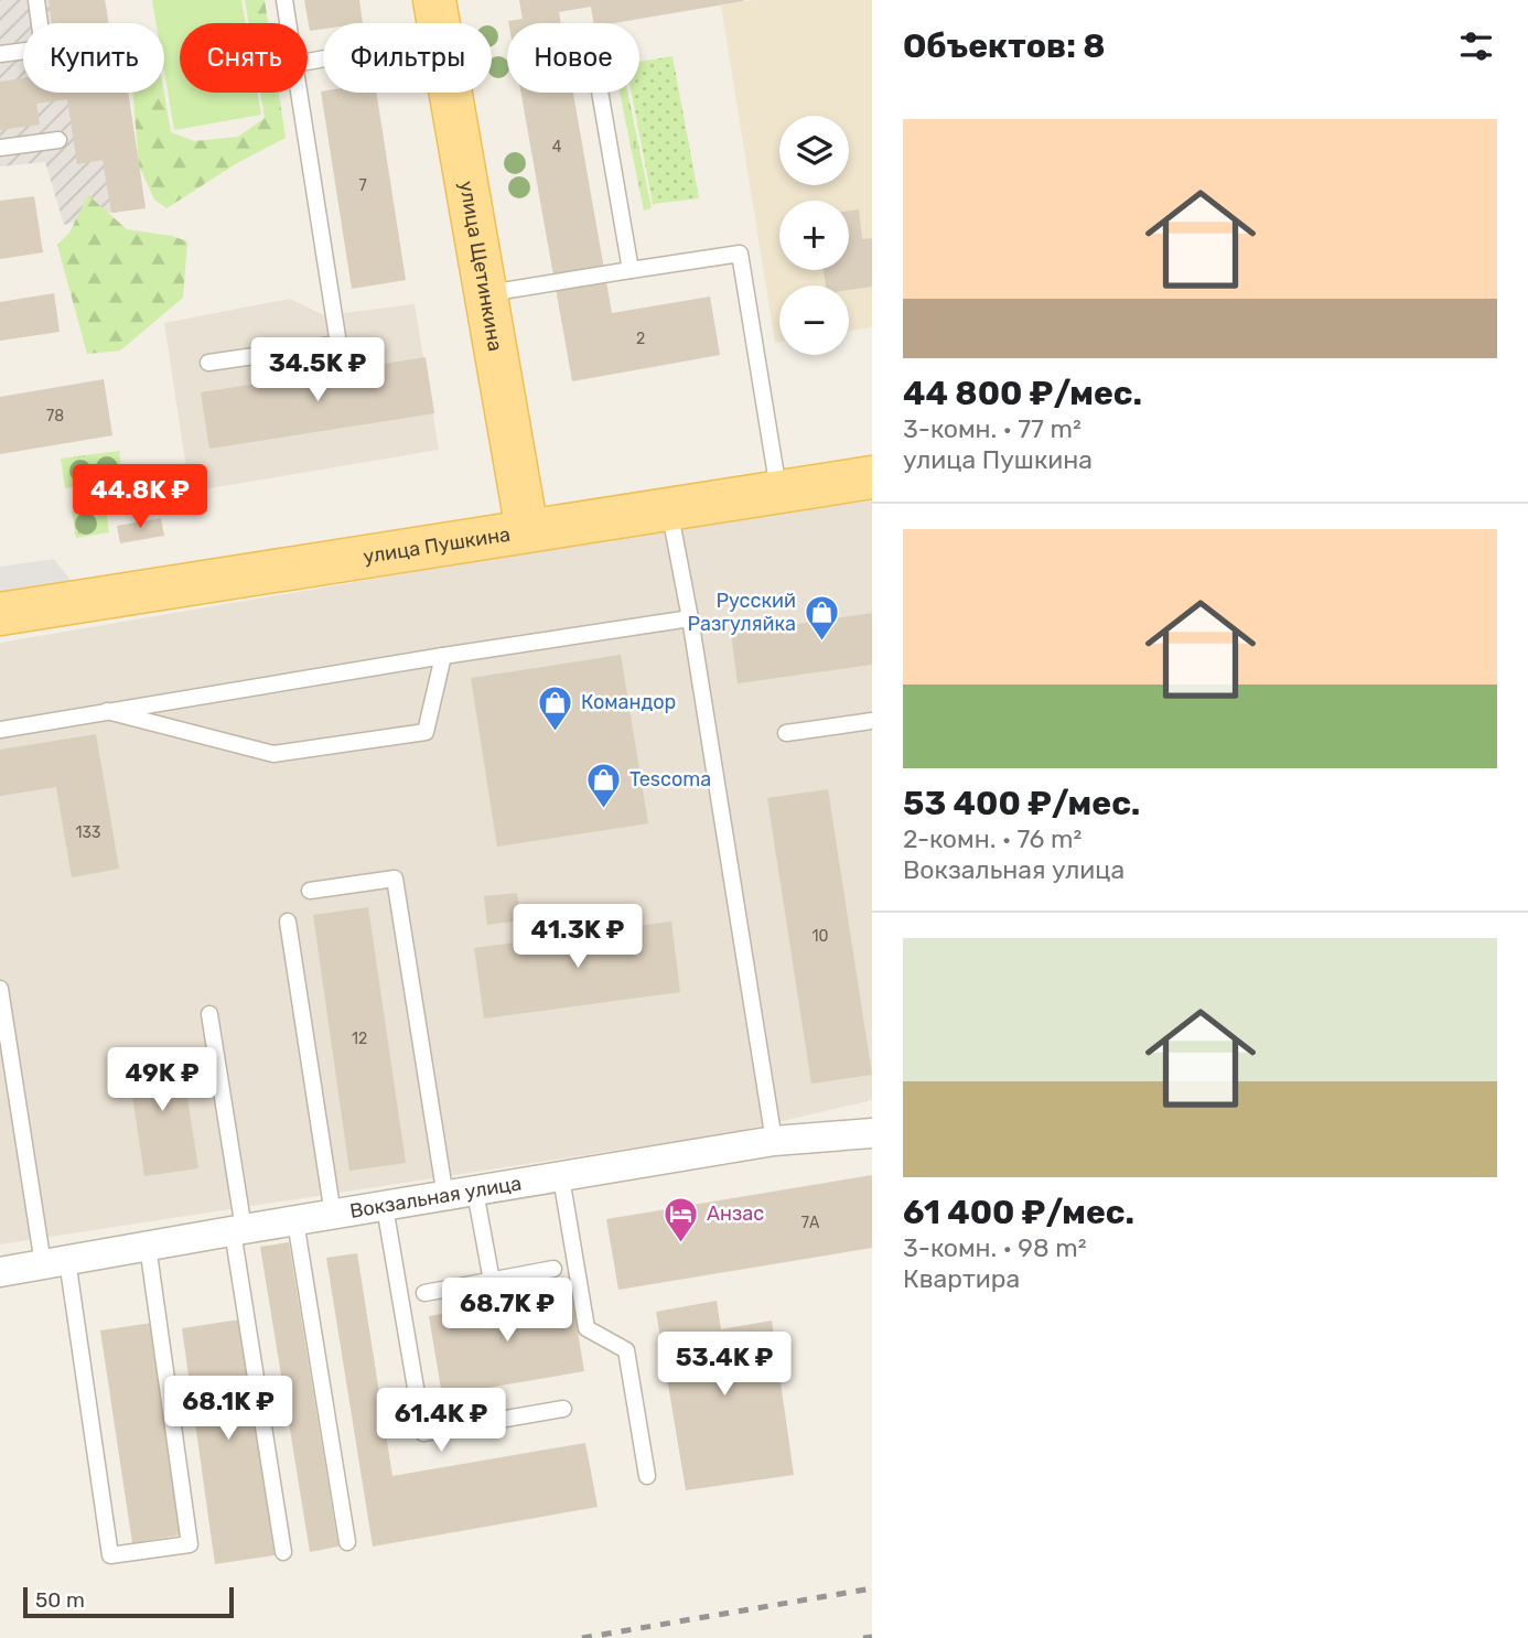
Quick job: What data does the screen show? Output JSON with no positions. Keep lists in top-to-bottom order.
{
  "streets": {
    "main road": ["улица Щетинкина", "улица Пушкина"],
    "street": ["Вокзальная улица"]
  },
  "crossings": [
    ["улица Щетинкина", "улица Пушкина"]
  ],
  "places": {
    "shop": ["Русский Разгуляйка", "Командор", "Tescoma"],
    "hotel": ["Анзас"]
  },
  "house_numbers": [
    "4",
    "7",
    "2",
    "78",
    "133",
    "10",
    "12",
    "7А"
  ],
  "scale_bar": "50 m",
  "page": {
    "heading": "Объектов: 8",
    "chip": [
      "Купить",
      "Снять",
      "Фильтры",
      "Новое"
    ],
    "list": [
      {
        "name": "44 800 ₽/мес.",
        "note": "3-комн. · 77 m² · улица Пушкина"
      },
      {
        "name": "53 400 ₽/мес.",
        "note": "2-комн. · 76 m² · Вокзальная улица"
      },
      {
        "name": "61 400 ₽/мес.",
        "note": "3-комн. · 98 m² · Квартира"
      }
    ],
    "map_buttons": ["+", "−"],
    "price": [
      "34.5K ₽",
      "44.8K ₽",
      "41.3K ₽",
      "49K ₽",
      "68.7K ₽",
      "53.4K ₽",
      "68.1K ₽",
      "61.4K ₽"
    ],
    "scale": "50 m"
  }
}
